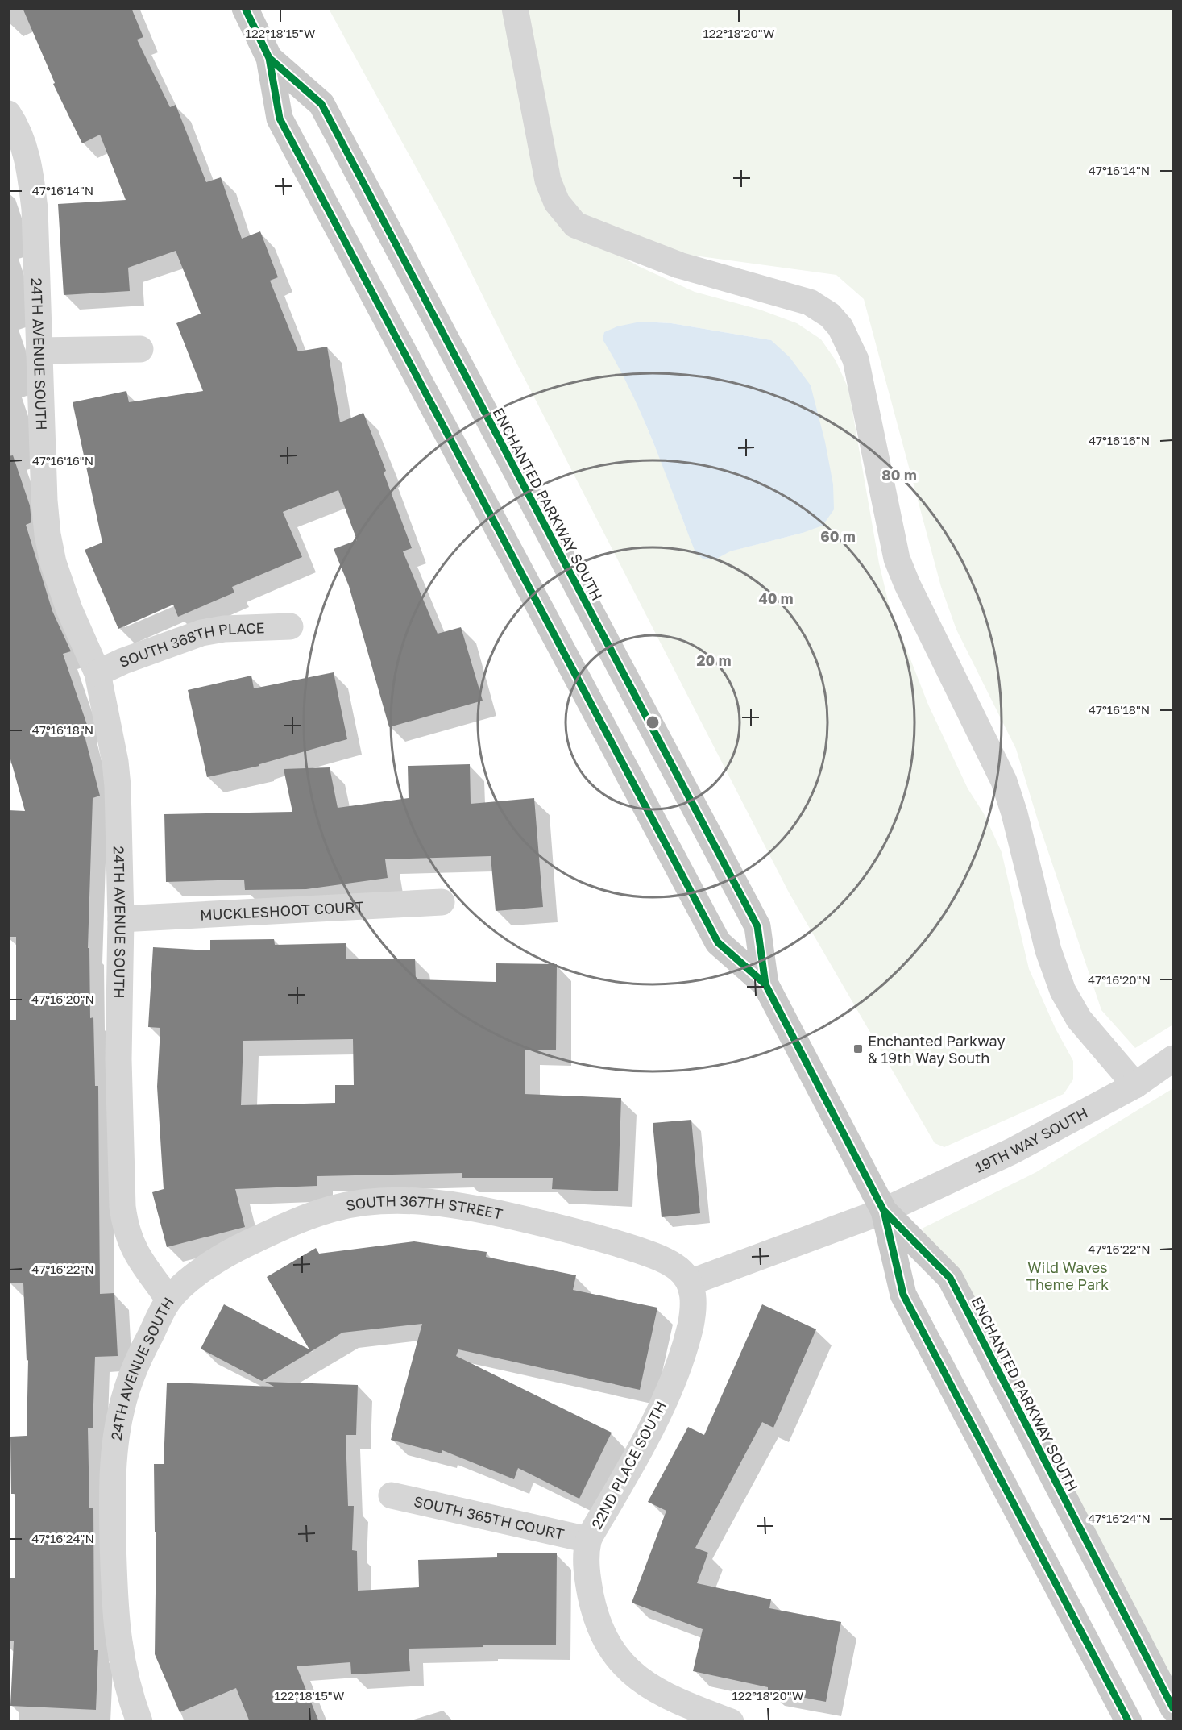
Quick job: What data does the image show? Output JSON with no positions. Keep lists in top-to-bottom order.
{
  "streets": {
    "main road": ["ENCHANTED PARKWAY SOUTH"],
    "street": [
      "24TH AVENUE SOUTH",
      "SOUTH 368TH PLACE",
      "MUCKLESHOOT COURT",
      "19TH WAY SOUTH",
      "SOUTH 367TH STREET",
      "22ND PLACE SOUTH",
      "SOUTH 365TH COURT"
    ]
  },
  "crossings": [
    ["24TH AVENUE SOUTH", "SOUTH 368TH PLACE"],
    ["24TH AVENUE SOUTH", "MUCKLESHOOT COURT"],
    ["24TH AVENUE SOUTH", "SOUTH 367TH STREET"],
    ["ENCHANTED PARKWAY SOUTH", "19TH WAY SOUTH"],
    ["19TH WAY SOUTH", "SOUTH 367TH STREET"],
    ["19TH WAY SOUTH", "22ND PLACE SOUTH"],
    ["SOUTH 367TH STREET", "22ND PLACE SOUTH"],
    ["22ND PLACE SOUTH", "SOUTH 365TH COURT"]
  ],
  "parks": ["Wild Waves Theme Park"],
  "places": {
    "transit": ["Enchanted Parkway & 19th Way South"]
  },
  "coordinates": [
    "122°18'15\"W",
    "122°18'20\"W",
    "47°16'14\"N",
    "47°16'16\"N",
    "47°16'18\"N",
    "47°16'20\"N",
    "47°16'22\"N",
    "47°16'24\"N"
  ],
  "rings": [
    "80 m",
    "60 m",
    "40 m",
    "20 m"
  ]
}
